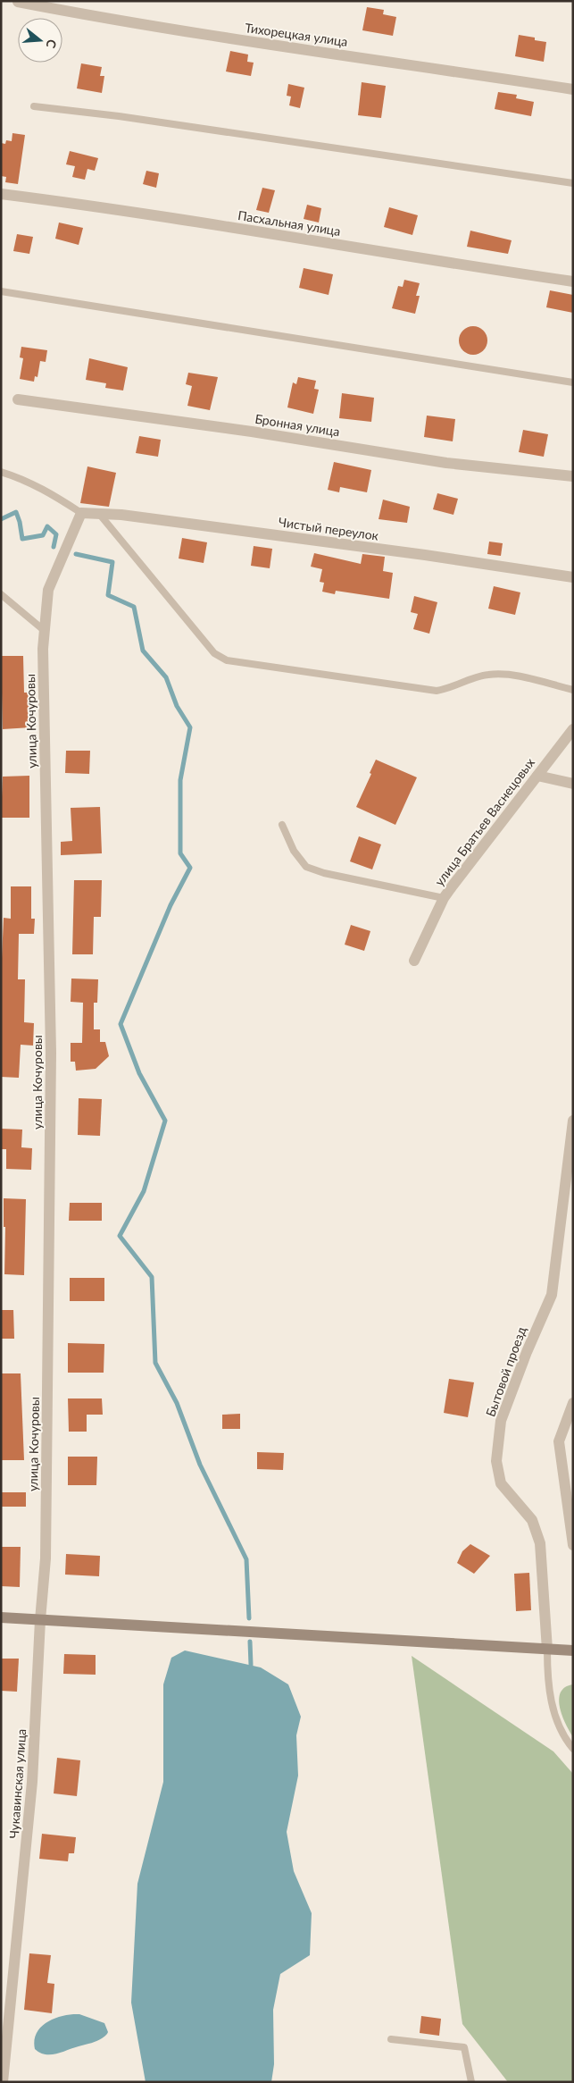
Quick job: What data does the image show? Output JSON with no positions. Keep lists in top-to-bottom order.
{
  "streets": {
    "street": [
      "Тихорецкая улица",
      "Пасхальная улица",
      "Бронная улица",
      "Чистый переулок",
      "улица Кочуровы",
      "улица Братьев Васнецовых",
      "Бытовой проезд",
      "Чукавинская улица"
    ]
  },
  "crossings": [
    ["Чистый переулок", "улица Кочуровы"],
    ["улица Кочуровы", "Чукавинская улица"]
  ],
  "north": "right"
}
